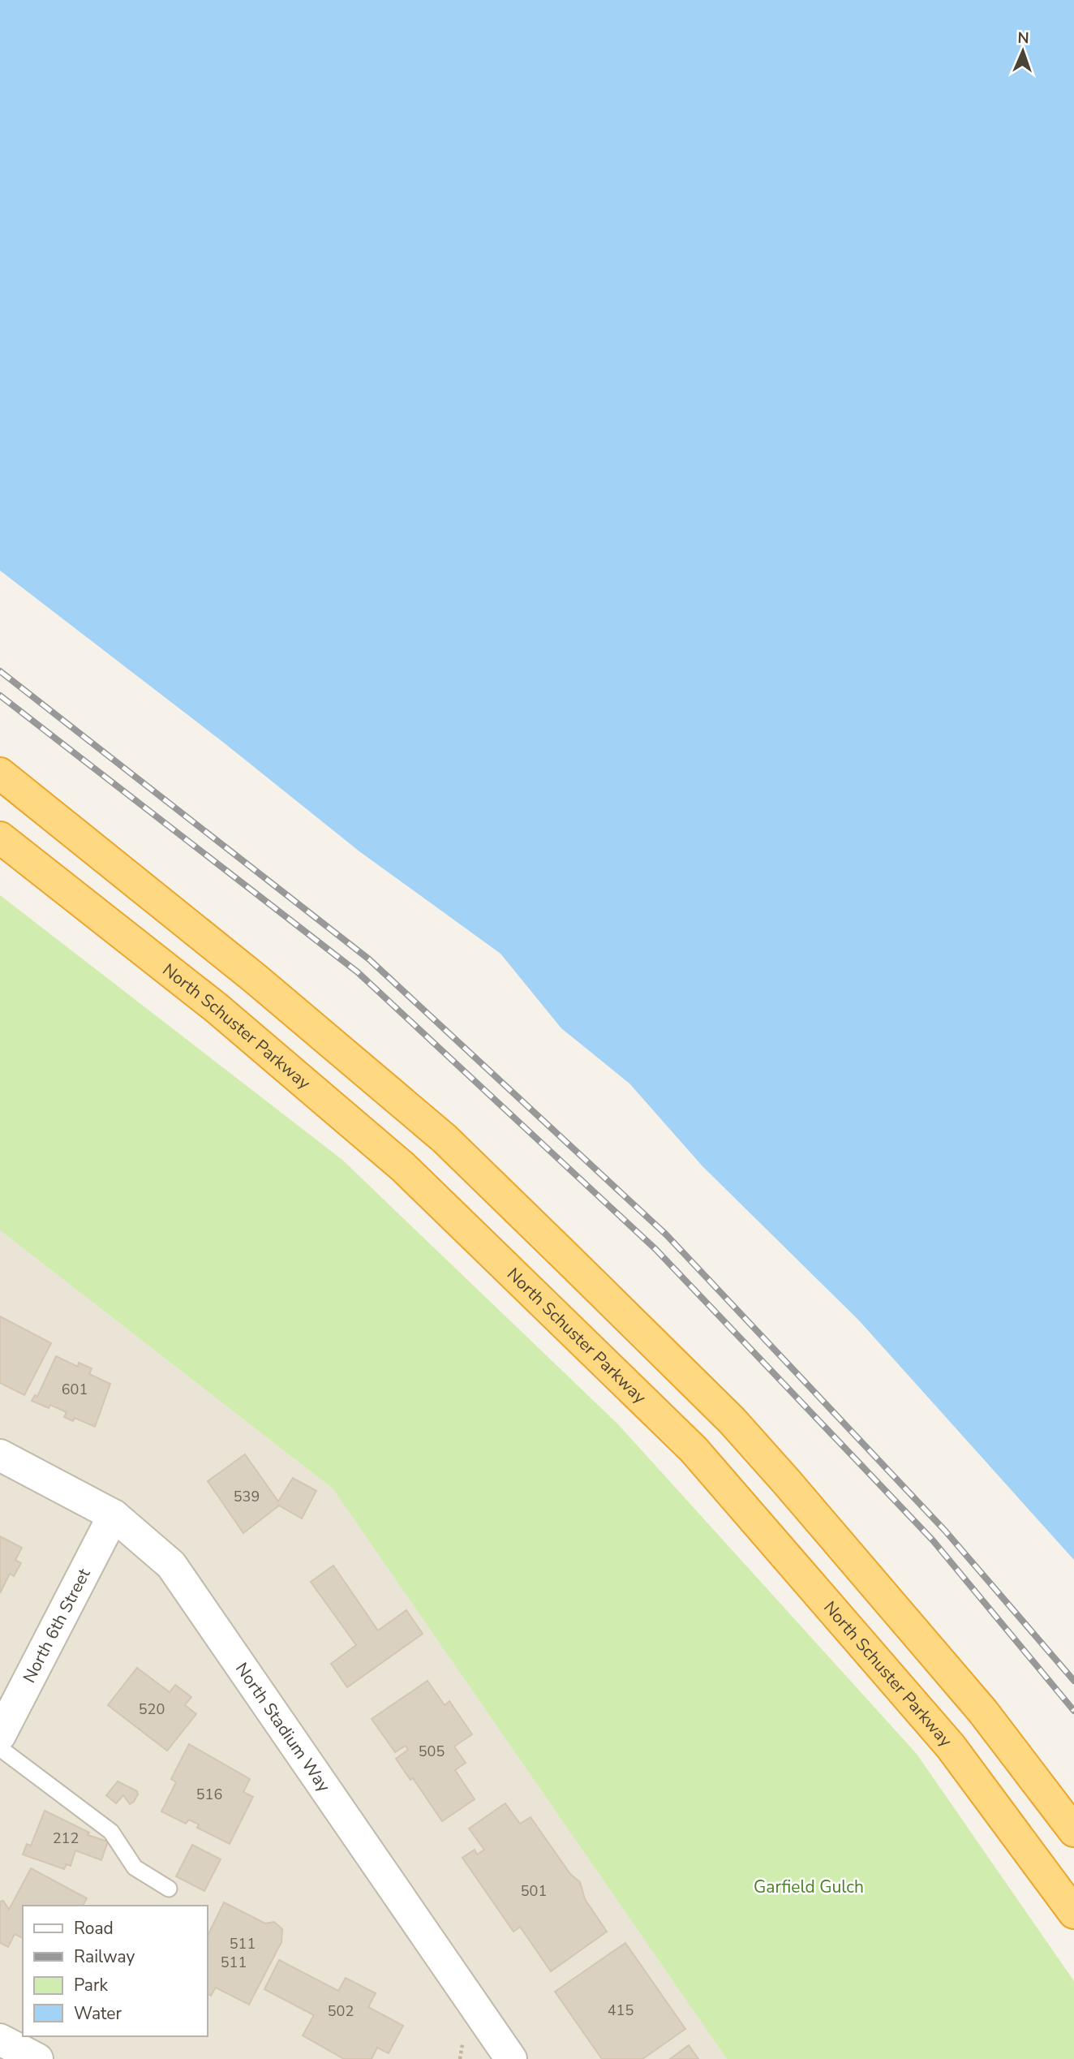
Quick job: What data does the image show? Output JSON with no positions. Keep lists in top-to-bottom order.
{
  "streets": {
    "highway": ["North Schuster Parkway"],
    "street": ["North 6th Street", "North Stadium Way"]
  },
  "crossings": [
    ["North 6th Street", "North Stadium Way"]
  ],
  "parks": ["Garfield Gulch"],
  "house_numbers": [
    "601",
    "539",
    "520",
    "505",
    "516",
    "212",
    "501",
    "511",
    "511",
    "415",
    "502"
  ],
  "legend": [
    "Road",
    "Railway",
    "Park",
    "Water"
  ],
  "north": "top"
}
